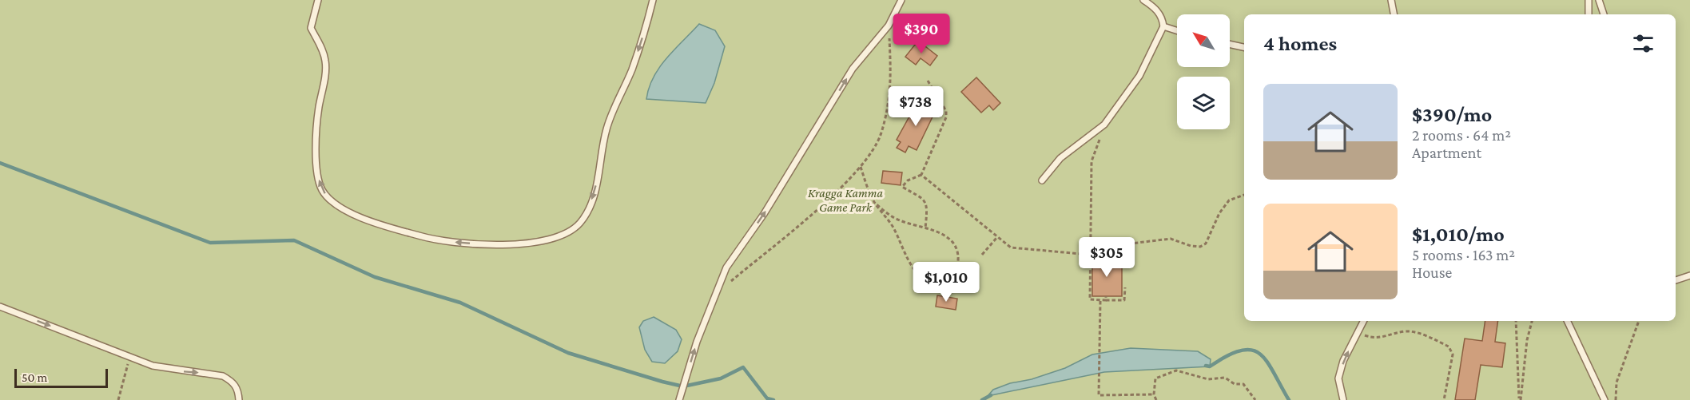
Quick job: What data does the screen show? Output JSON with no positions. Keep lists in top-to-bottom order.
{
  "parks": ["Kragga Kamma Game Park"],
  "scale_bar": "50 m",
  "north": "top left",
  "page": {
    "price": [
      "$390",
      "$738",
      "$305",
      "$1,010"
    ],
    "heading": "4 homes",
    "list": [
      {
        "name": "$390/mo",
        "note": "2 rooms · 64 m² · Apartment"
      },
      {
        "name": "$1,010/mo",
        "note": "5 rooms · 163 m² · House"
      }
    ],
    "scale": "50 m"
  }
}
